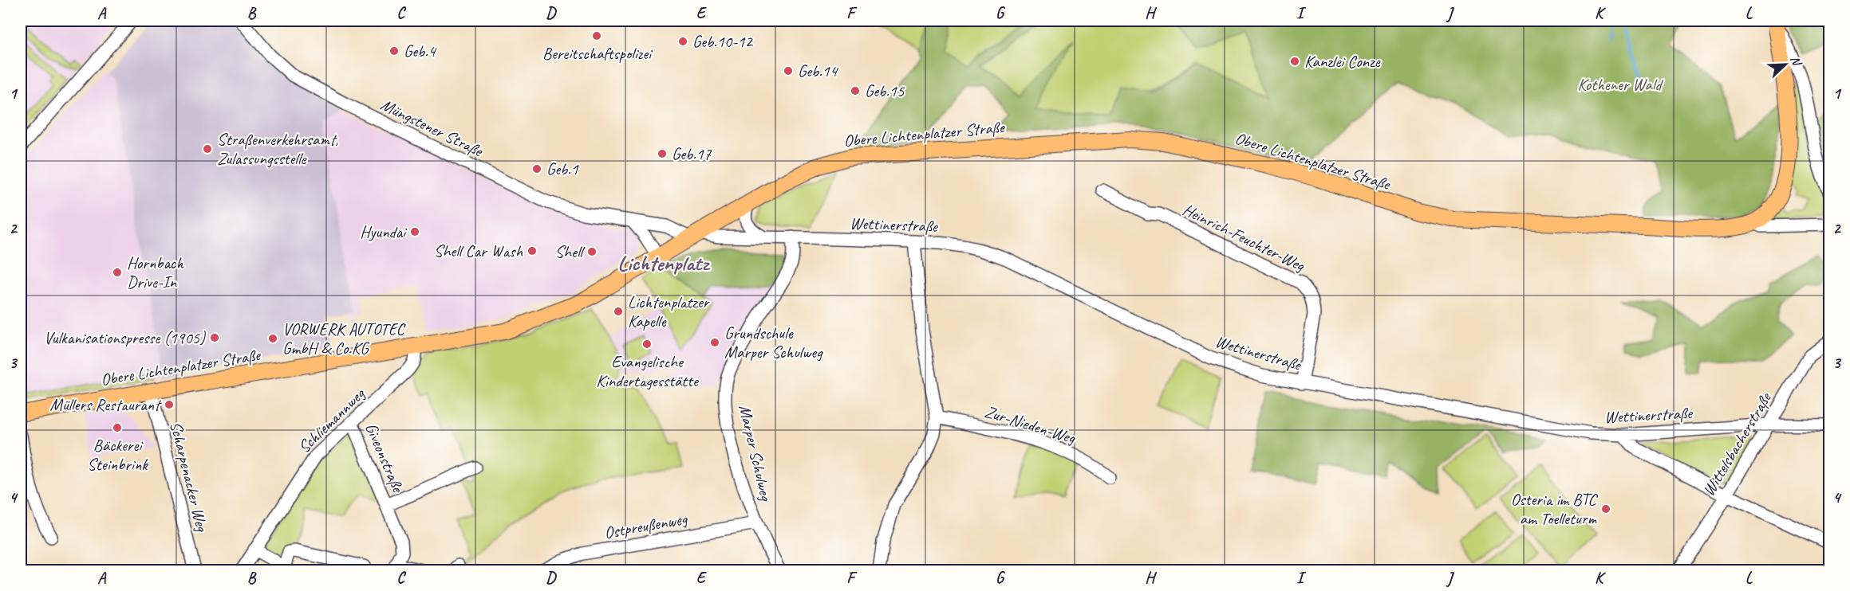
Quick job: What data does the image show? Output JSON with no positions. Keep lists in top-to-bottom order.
{
  "streets": {
    "main road": ["Obere Lichtenplatzer Straße"],
    "street": [
      "Müngstener Straße",
      "Wettinerstraße",
      "Heinrich-Feuchter-Weg",
      "Schliemannweg",
      "Zur-Nieden-Weg",
      "Wittelsbacherstraße",
      "Marper Schulweg",
      "Giveonstraße",
      "Scharpenacker Weg",
      "Ostpreußenweg"
    ]
  },
  "crossings": [
    ["Müngstener Straße", "Obere Lichtenplatzer Straße"],
    ["Müngstener Straße", "Wettinerstraße"],
    ["Obere Lichtenplatzer Straße", "Wettinerstraße"],
    ["Obere Lichtenplatzer Straße", "Schliemannweg"],
    ["Obere Lichtenplatzer Straße", "Scharpenacker Weg"],
    ["Wettinerstraße", "Heinrich-Feuchter-Weg"],
    ["Wettinerstraße", "Wittelsbacherstraße"],
    ["Wettinerstraße", "Marper Schulweg"],
    ["Schliemannweg", "Giveonstraße"],
    ["Marper Schulweg", "Ostpreußenweg"]
  ],
  "districts": ["Lichtenplatz"],
  "parks": ["Kothener Wald"],
  "places": [
    "Bereitschaftspolizei",
    "Geb.10-12",
    "Geb.4",
    "Kanzlei Conze",
    "Geb.14",
    "Geb.15",
    "Straßenverkehrsamt, Zulassungsstelle",
    "Geb.17",
    "Geb.1",
    "Hyundai",
    "Shell Car Wash",
    "Shell",
    "Hornbach Drive-In",
    "Lichtenplatzer Kapelle",
    "Vulkanisationspresse (1905)",
    "VORWERK AUTOTEC GmbH & Co.KG",
    "Grundschule Marper Schulweg",
    "Evangelische Kindertagesstätte",
    "Müllers Restaurant",
    "Bäckerei Steinbrink",
    "Osteria im BTC am Toelleturm"
  ],
  "north": "top right",
  "grid": {
    "columns": [
      "A",
      "B",
      "C",
      "D",
      "E",
      "F",
      "G",
      "H",
      "I",
      "J",
      "K",
      "L"
    ],
    "rows": [
      "1",
      "2",
      "3",
      "4"
    ]
  }
}
